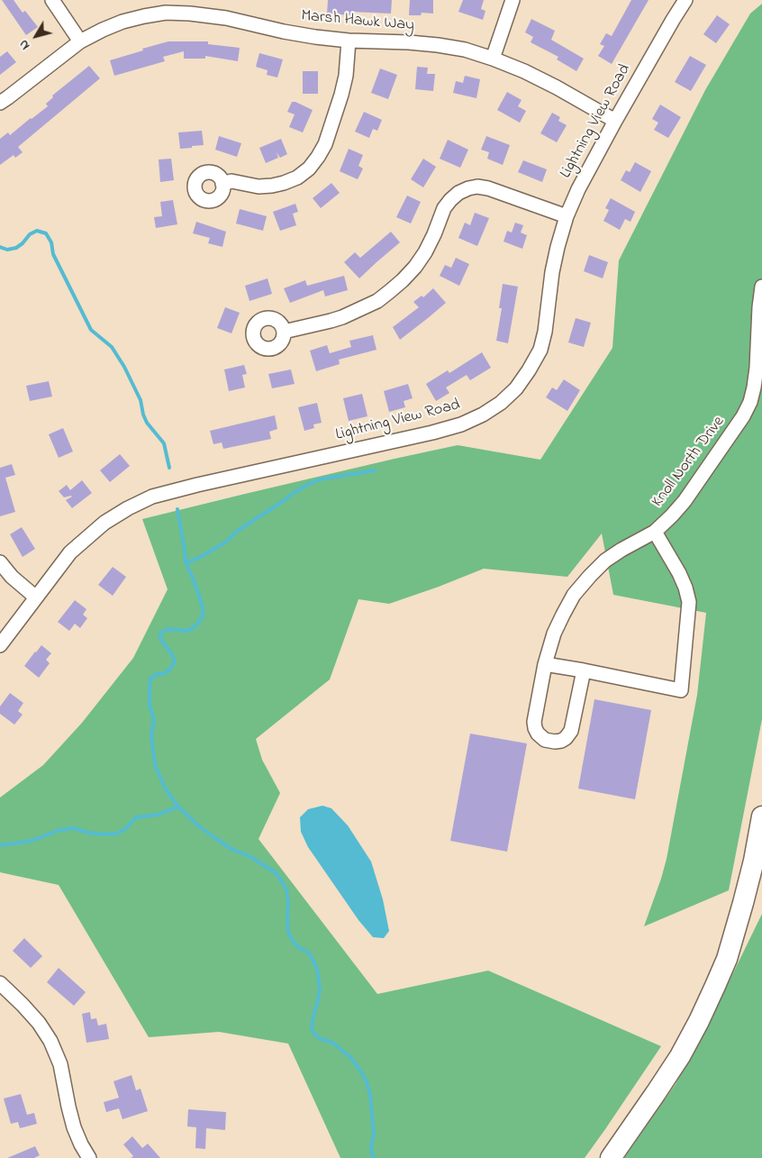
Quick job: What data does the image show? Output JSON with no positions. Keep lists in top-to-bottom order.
{
  "streets": {
    "street": ["Marsh Hawk Way", "Lightning View Road", "Knoll North Drive"]
  },
  "crossings": [
    ["Marsh Hawk Way", "Lightning View Road"]
  ],
  "north": "bottom left"
}
